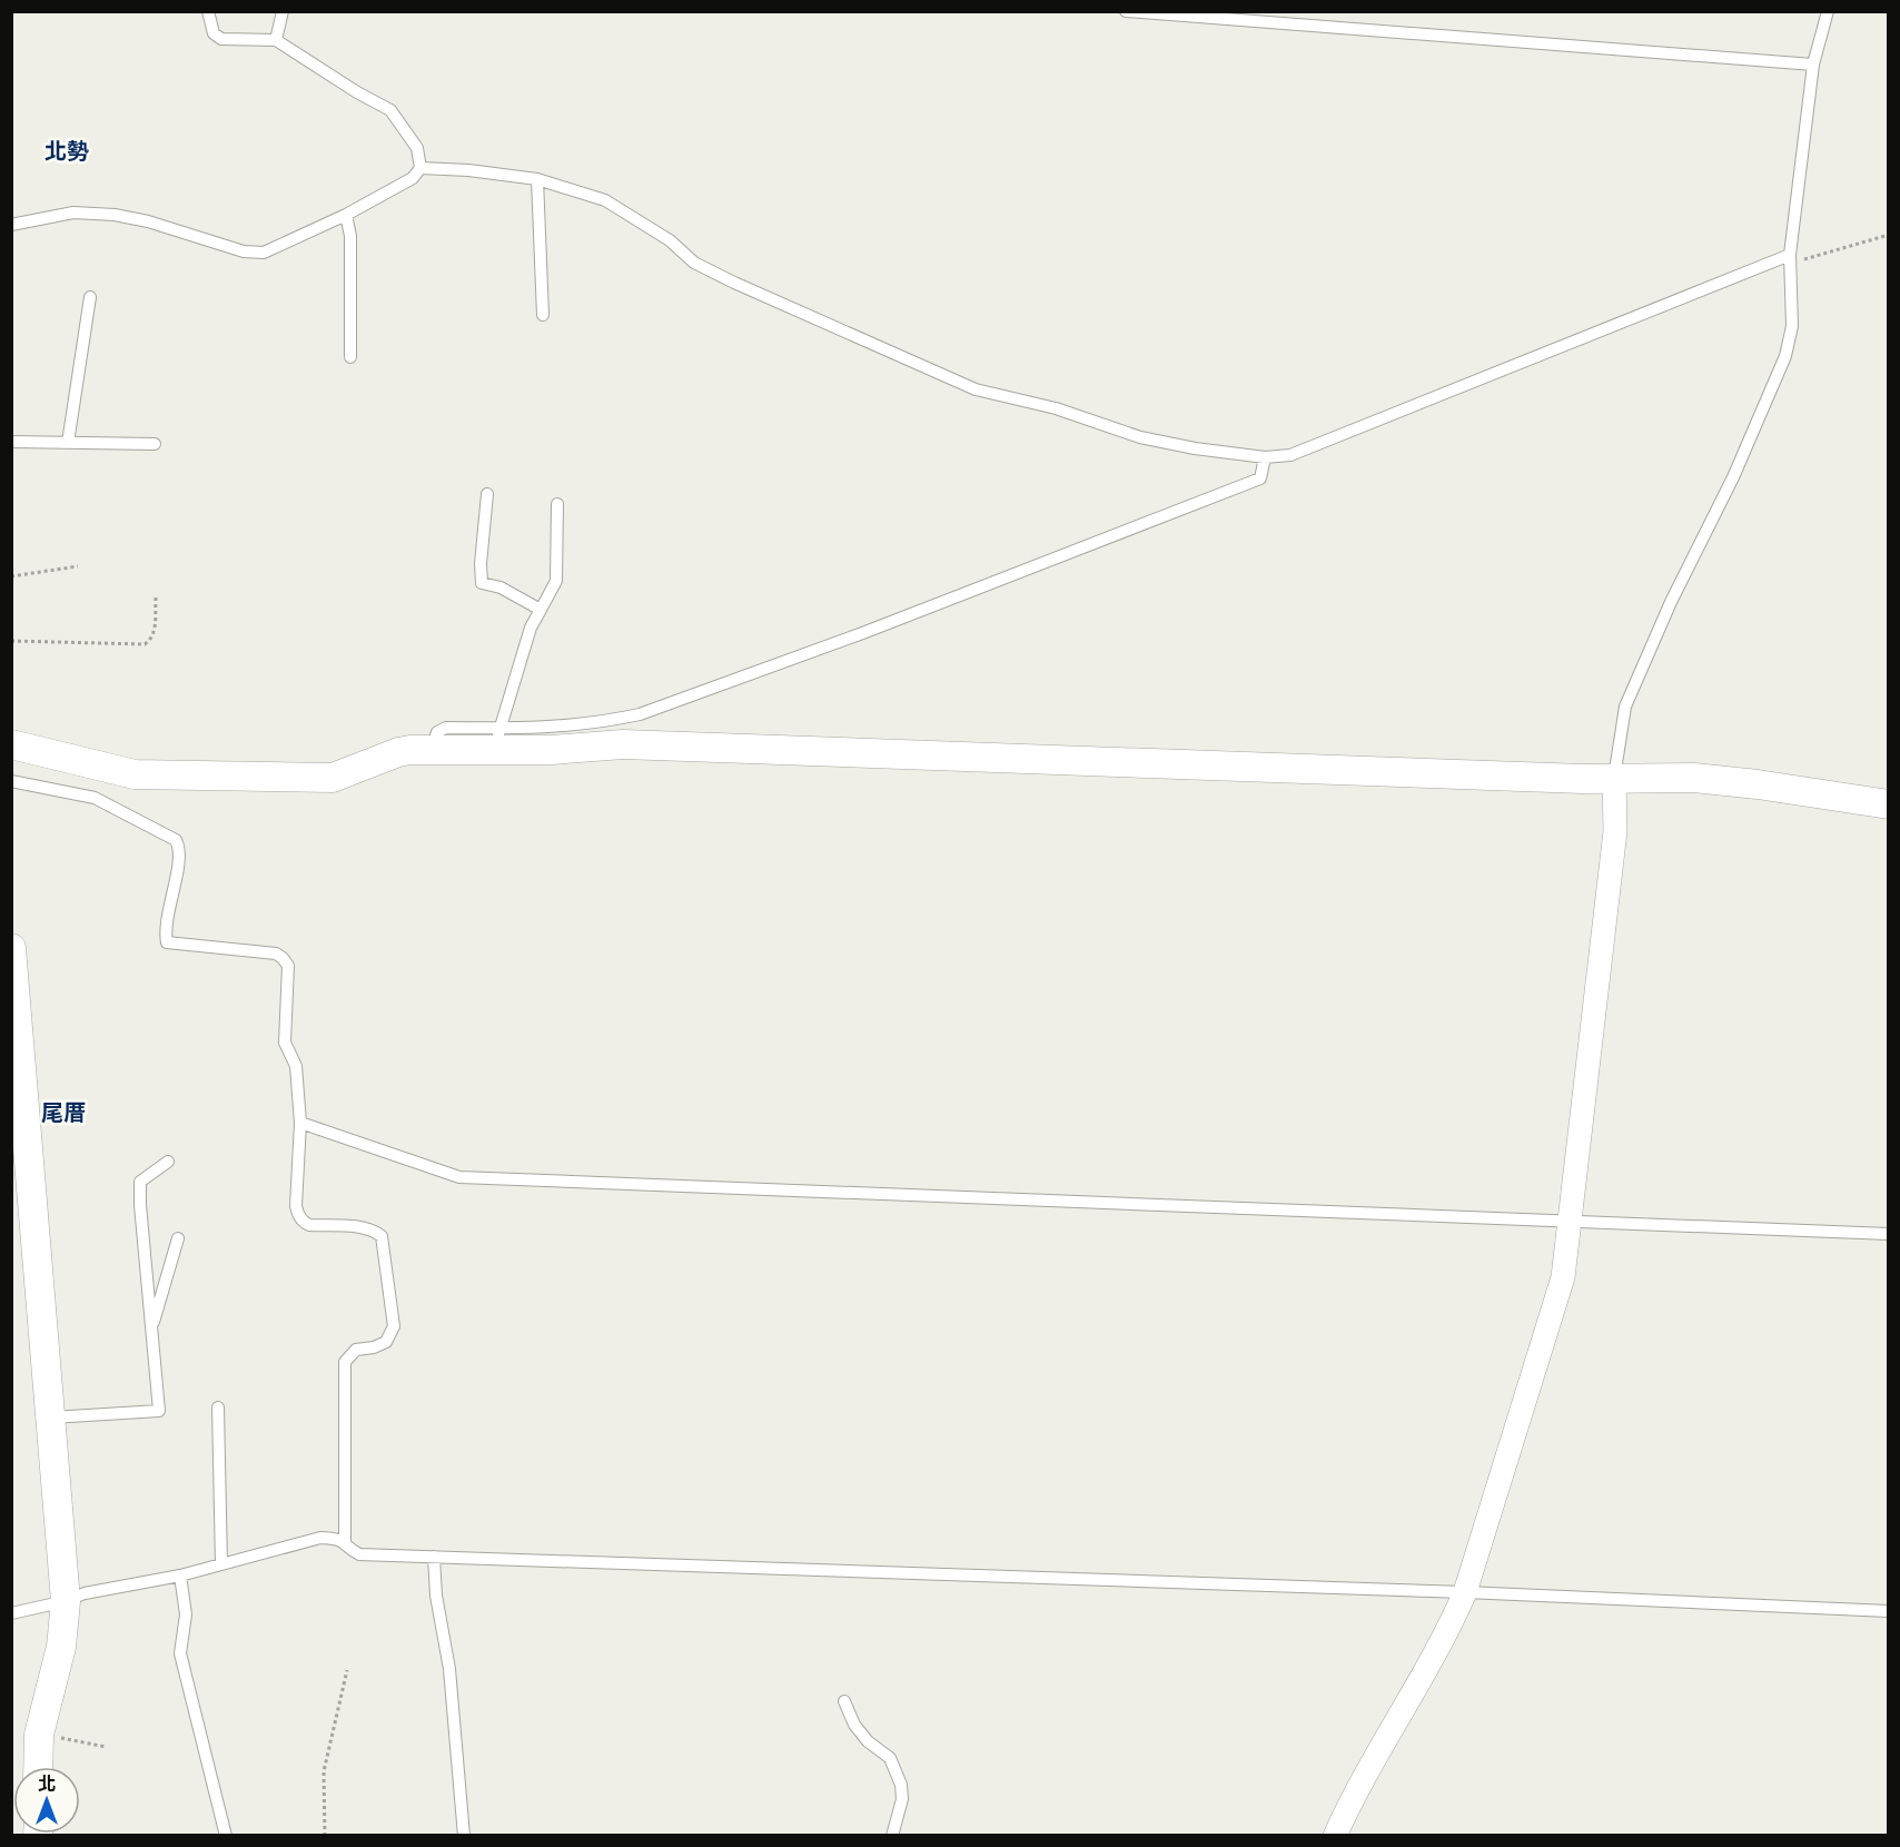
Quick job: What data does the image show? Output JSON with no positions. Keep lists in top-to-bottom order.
{
  "districts": ["北勢", "尾厝"],
  "north": "top"
}
